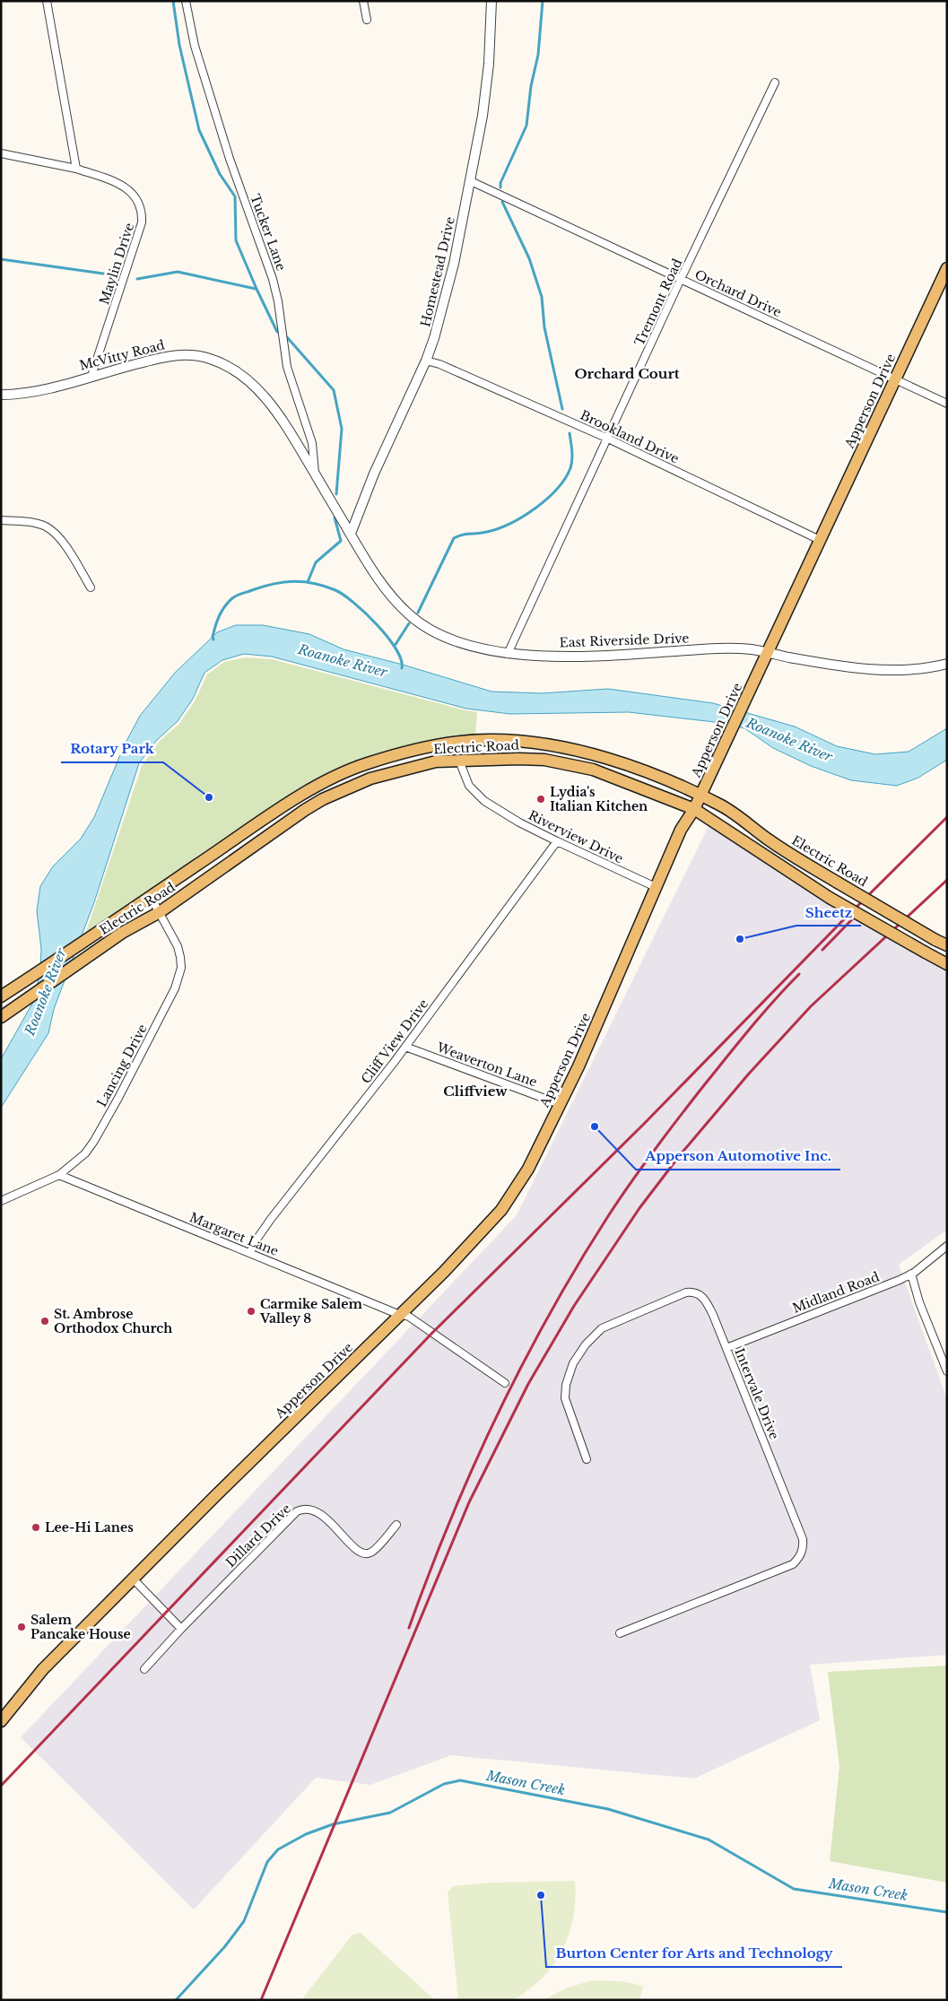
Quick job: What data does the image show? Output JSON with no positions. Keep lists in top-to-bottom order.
{
  "streets": {
    "main road": ["Apperson Drive", "Electric Road"],
    "street": [
      "Tucker Lane",
      "Maylin Drive",
      "Homestead Drive",
      "Orchard Drive",
      "Tremont Road",
      "McVitty Road",
      "Brookland Drive",
      "East Riverside Drive",
      "Riverview Drive",
      "Cliff View Drive",
      "Weaverton Lane",
      "Lancing Drive",
      "Margaret Lane",
      "Midland Road",
      "Intervale Drive",
      "Dillard Drive"
    ]
  },
  "crossings": [
    ["Tucker Lane", "McVitty Road"],
    ["Maylin Drive", "McVitty Road"],
    ["Homestead Drive", "Orchard Drive"],
    ["Homestead Drive", "McVitty Road"],
    ["Homestead Drive", "Brookland Drive"],
    ["Homestead Drive", "East Riverside Drive"],
    ["Orchard Drive", "Tremont Road"],
    ["Orchard Drive", "Apperson Drive"],
    ["Tremont Road", "Brookland Drive"],
    ["Tremont Road", "East Riverside Drive"],
    ["McVitty Road", "East Riverside Drive"],
    ["Apperson Drive", "Brookland Drive"],
    ["Apperson Drive", "East Riverside Drive"],
    ["Apperson Drive", "Electric Road"],
    ["Apperson Drive", "Riverview Drive"],
    ["Apperson Drive", "Weaverton Lane"],
    ["Apperson Drive", "Margaret Lane"],
    ["Electric Road", "Riverview Drive"],
    ["Electric Road", "Lancing Drive"],
    ["Riverview Drive", "Cliff View Drive"],
    ["Cliff View Drive", "Weaverton Lane"],
    ["Cliff View Drive", "Margaret Lane"],
    ["Lancing Drive", "Margaret Lane"],
    ["Midland Road", "Intervale Drive"]
  ],
  "districts": ["Orchard Court", "Cliffview"],
  "water": ["Roanoke River", "Mason Creek"],
  "places": [
    "Rotary Park",
    "Lydia's Italian Kitchen",
    "Sheetz",
    "Apperson Automotive Inc.",
    "Carmike Salem Valley 8",
    "St. Ambrose Orthodox Church",
    "Lee-Hi Lanes",
    "Salem Pancake House",
    "Burton Center for Arts and Technology"
  ]
}
